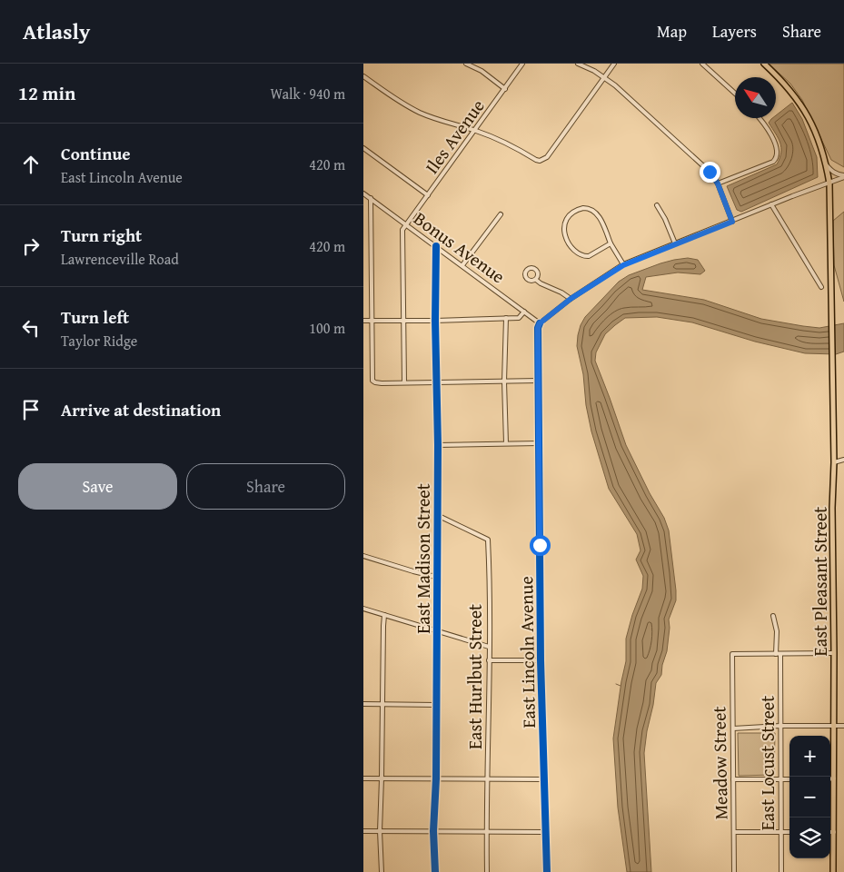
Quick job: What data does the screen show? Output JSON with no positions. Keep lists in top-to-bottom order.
{
  "streets": {
    "main road": ["East Pleasant Street"],
    "street": [
      "Iles Avenue",
      "Bonus Avenue",
      "East Madison Street",
      "East Lincoln Avenue",
      "East Hurlbut Street",
      "Meadow Street",
      "East Locust Street"
    ]
  },
  "crossings": [
    ["Iles Avenue", "Bonus Avenue"],
    ["Bonus Avenue", "East Madison Street"],
    ["Bonus Avenue", "East Lincoln Avenue"],
    ["East Madison Street", "East Hurlbut Street"],
    ["Meadow Street", "East Locust Street"]
  ],
  "north": "top left",
  "page": {
    "header": "Atlasly",
    "nav": ["Map", "Layers", "Share"],
    "heading": ["12 min", "Walk · 940 m"],
    "list": [
      ["Continue", "East Lincoln Avenue", "420 m"],
      ["Turn right", "Lawrenceville Road", "420 m"],
      ["Turn left", "Taylor Ridge", "100 m"],
      "Arrive at destination"
    ],
    "buttons": ["Save", "Share"],
    "map_buttons": ["+", "−"]
  }
}
